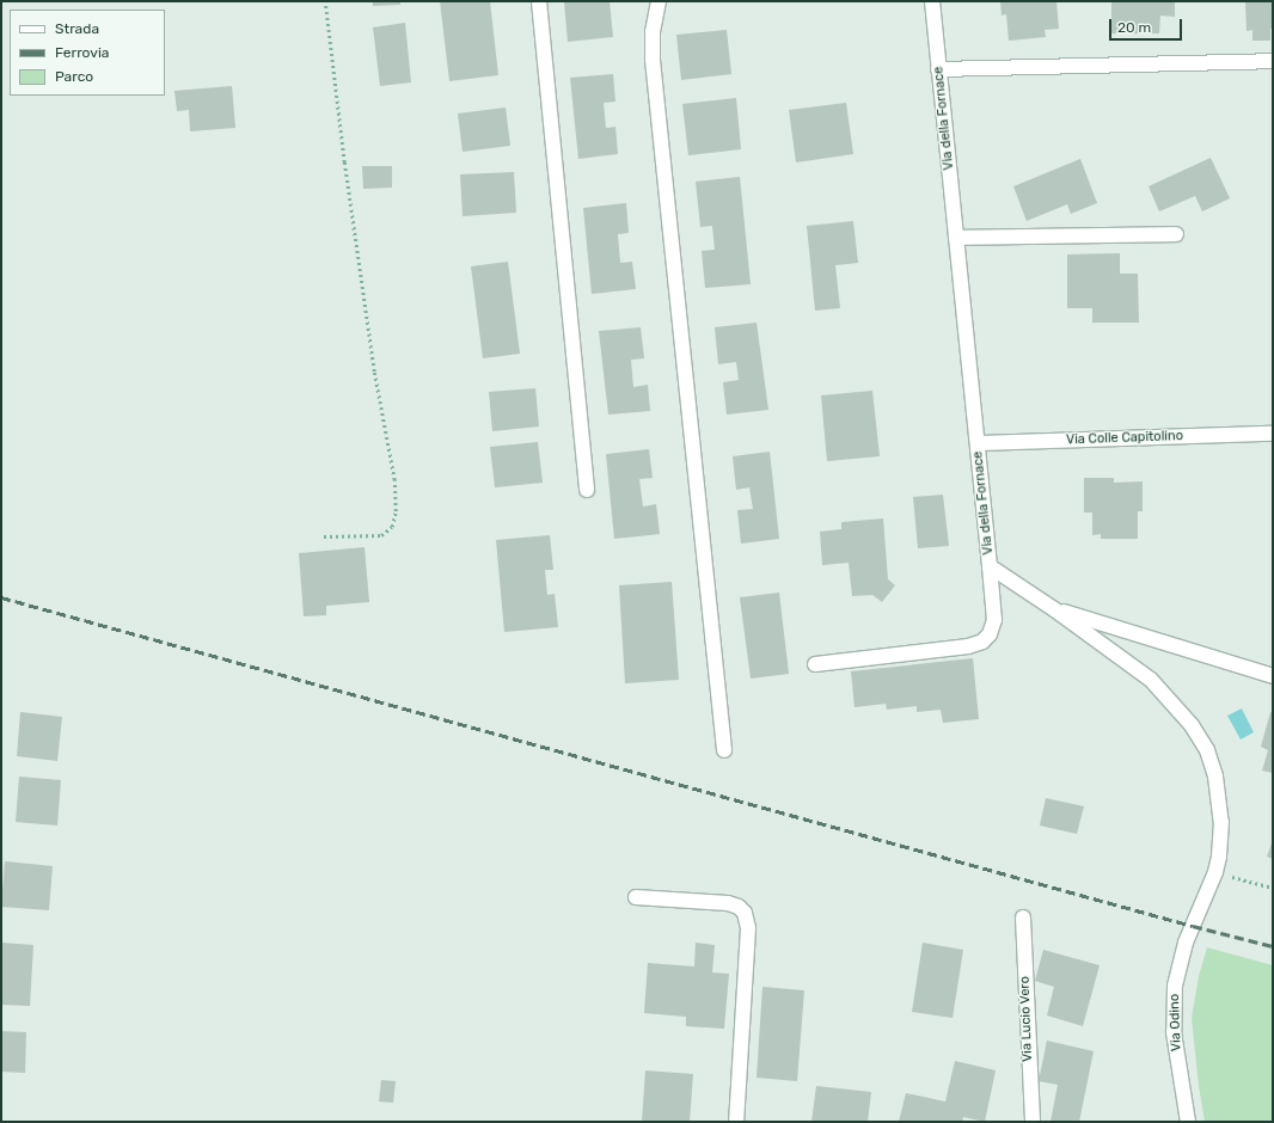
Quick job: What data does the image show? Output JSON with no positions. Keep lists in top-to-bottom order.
{
  "streets": {
    "street": [
      "Via della Fornace",
      "Via Colle Capitolino",
      "Via Lucio Vero",
      "Via Odino"
    ]
  },
  "crossings": [
    ["Via della Fornace", "Via Colle Capitolino"],
    ["Via della Fornace", "Via Odino"]
  ],
  "legend": ["Strada", "Ferrovia", "Parco"],
  "scale_bar": "20 m"
}
